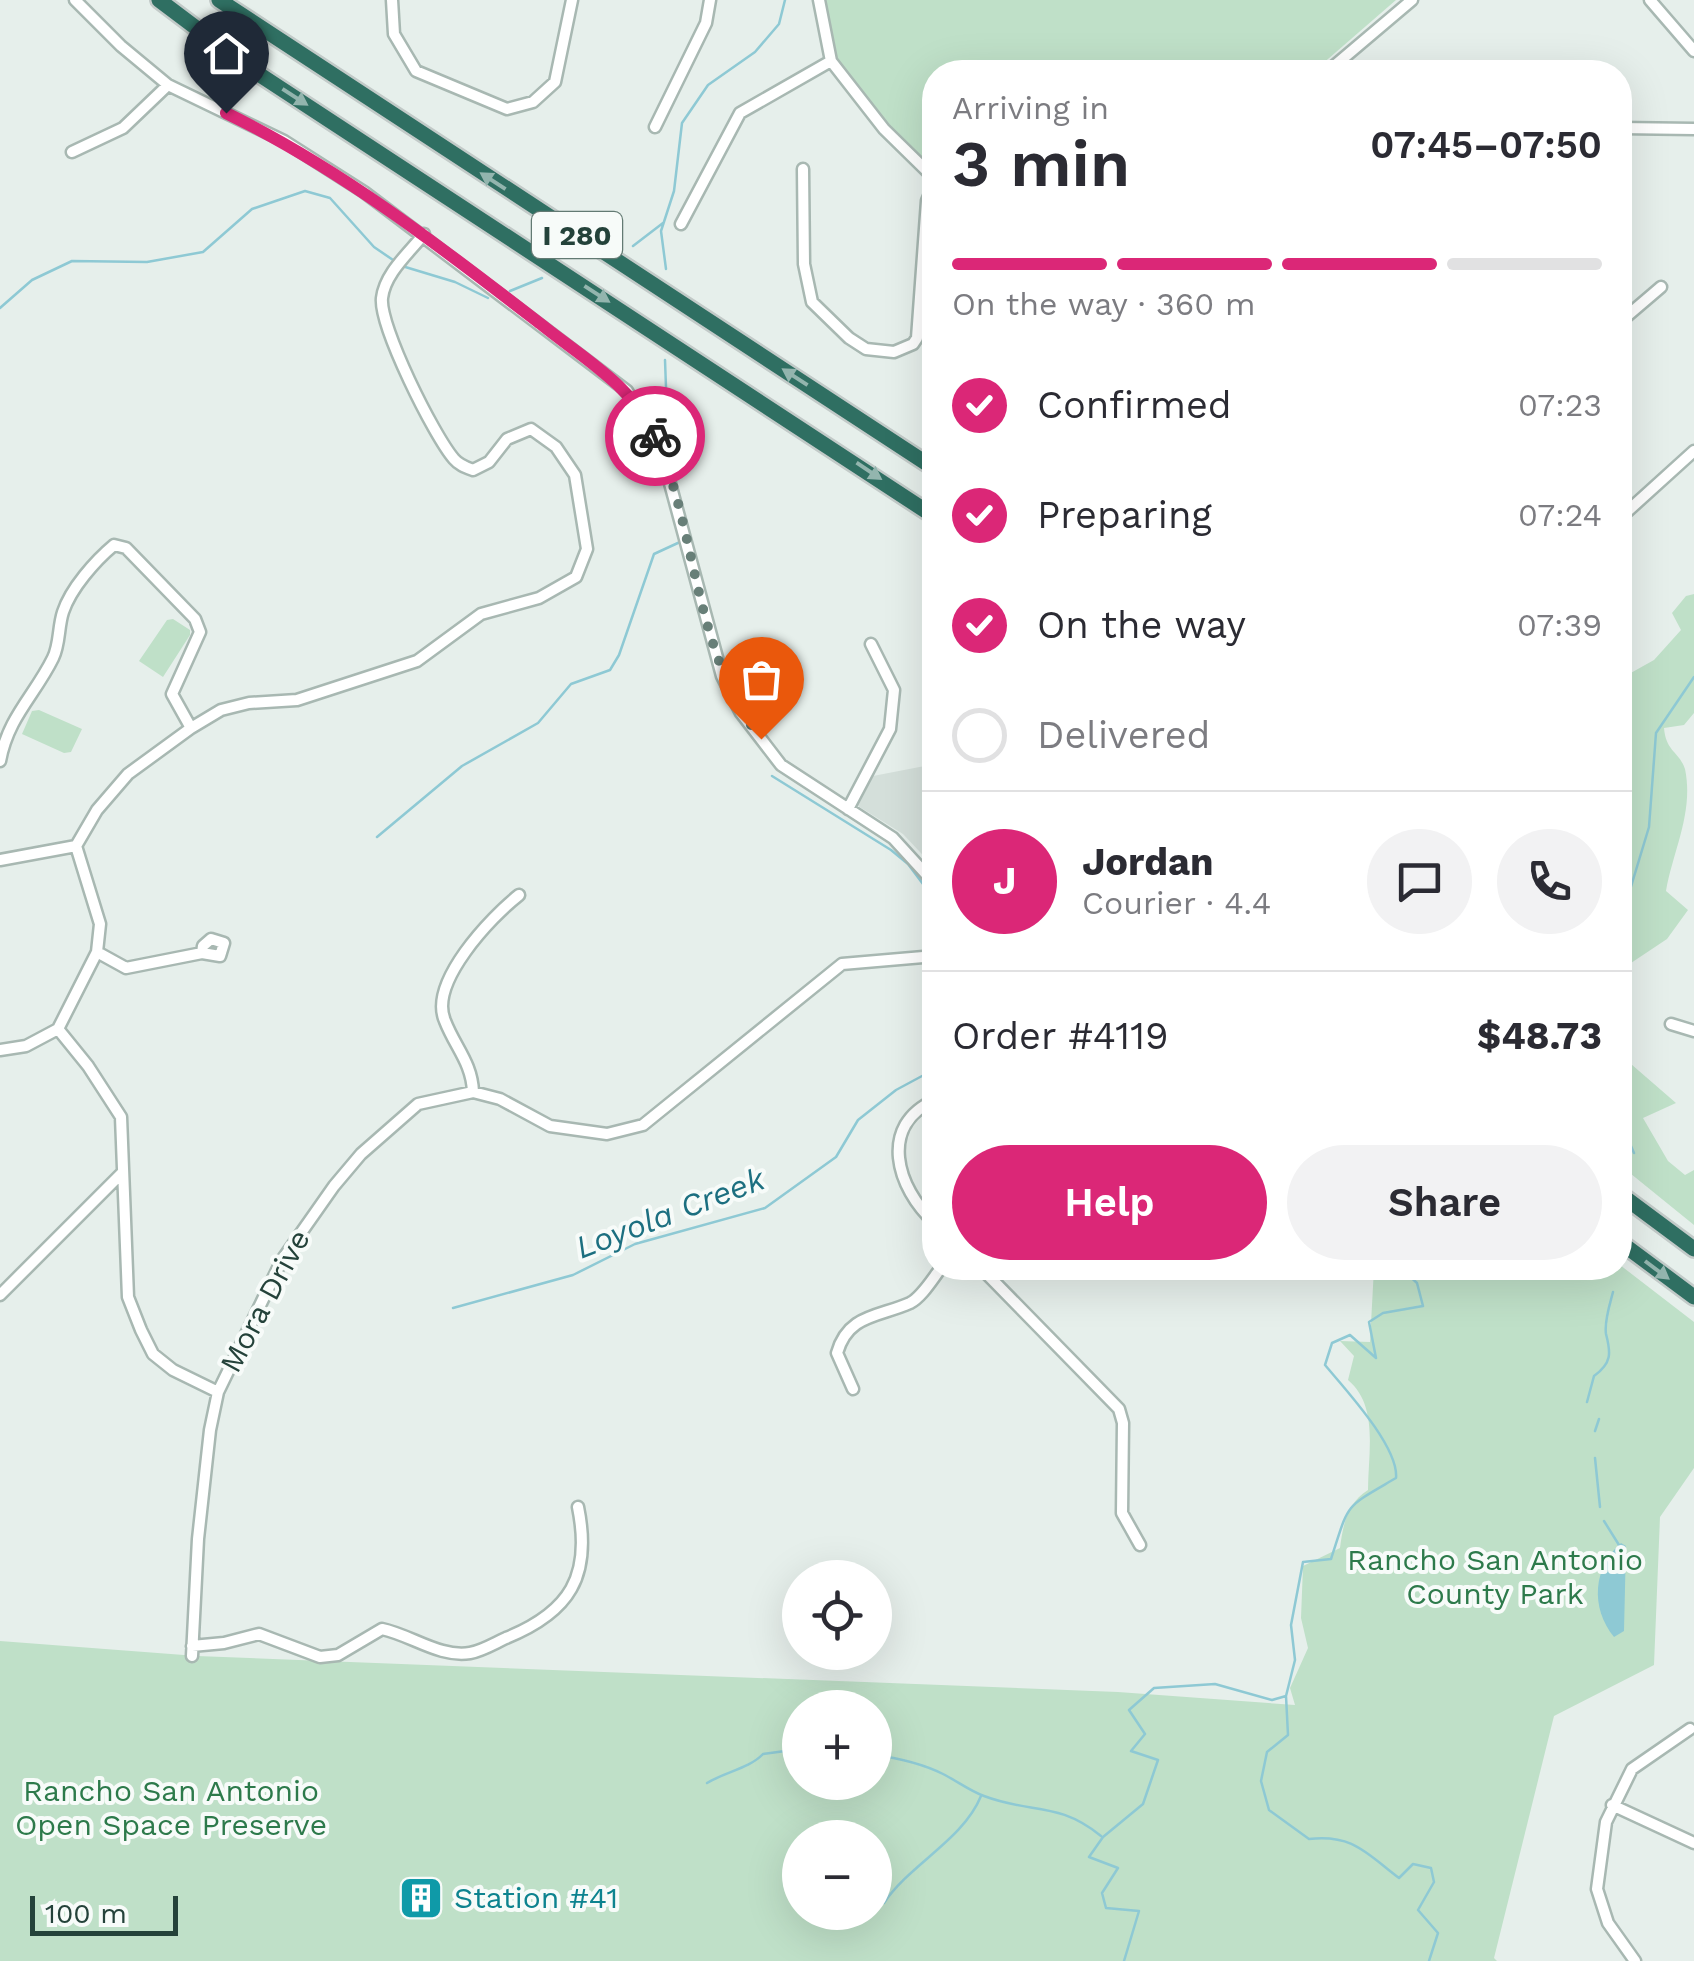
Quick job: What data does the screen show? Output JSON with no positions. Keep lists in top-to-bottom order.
{
  "streets": {
    "highway": ["I 280"],
    "street": ["Mora Drive"]
  },
  "water": ["Loyola Creek"],
  "parks": ["Rancho San Antonio County Park", "Rancho San Antonio Open Space Preserve"],
  "places": {
    "building": ["Station #41"]
  },
  "scale_bar": "100 m",
  "page": {
    "heading": ["3 min", "Arriving in", "07:45–07:50"],
    "panel": [
      "Jordan",
      "Courier · 4.4",
      "Order #4119",
      "$48.73"
    ],
    "bar": "On the way · 360 m",
    "list": [
      ["Confirmed", "07:23"],
      ["Preparing", "07:24"],
      ["On the way", "07:39"],
      "Delivered"
    ],
    "round": "J",
    "buttons": ["Help", "Share"],
    "map_buttons": ["+", "−"],
    "scale": "100 m"
  }
}
